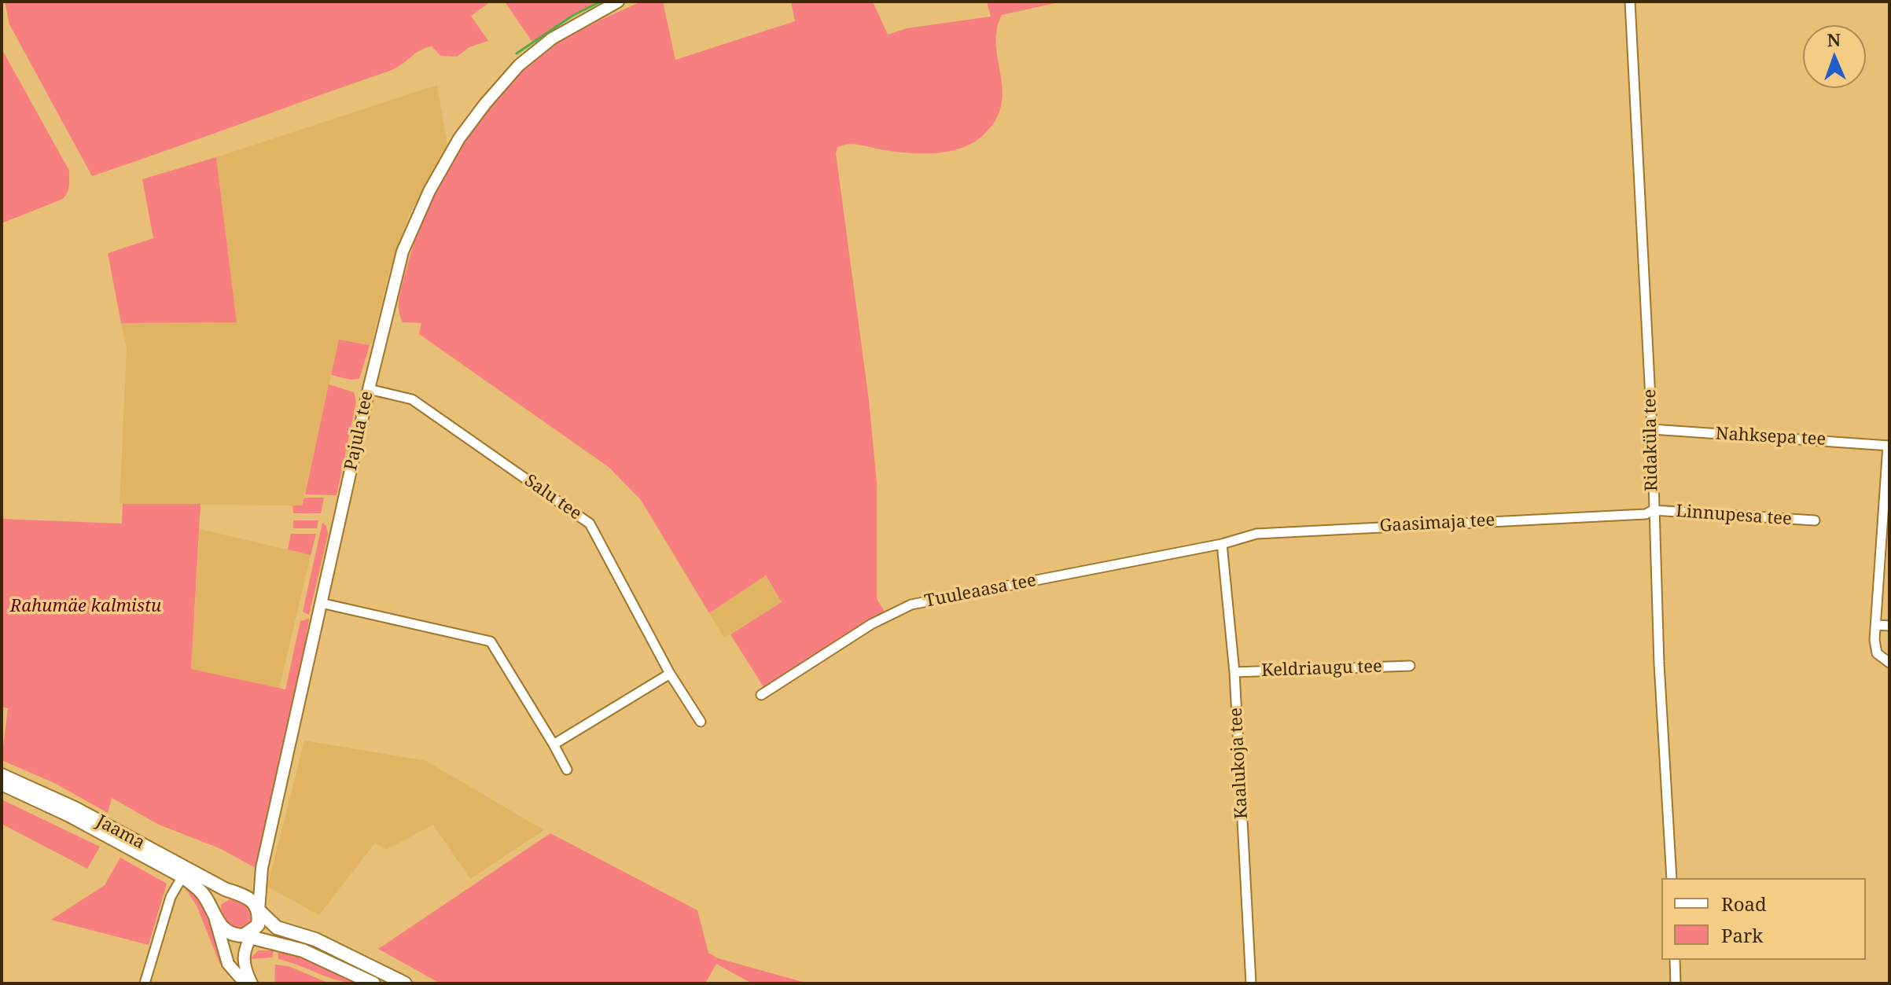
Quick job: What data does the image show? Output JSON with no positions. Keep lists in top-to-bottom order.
{
  "streets": {
    "main road": ["Jaama"],
    "street": [
      "Pajula tee",
      "Nahksepa tee",
      "Ridaküla tee",
      "Salu tee",
      "Linnupesa tee",
      "Gaasimaja tee",
      "Tuuleaasa tee",
      "Keldriaugu tee",
      "Kaalukoja tee"
    ]
  },
  "crossings": [
    ["Pajula tee", "Salu tee"],
    ["Pajula tee", "Jaama"],
    ["Nahksepa tee", "Ridaküla tee"],
    ["Ridaküla tee", "Linnupesa tee"],
    ["Ridaküla tee", "Gaasimaja tee"],
    ["Linnupesa tee", "Gaasimaja tee"],
    ["Gaasimaja tee", "Tuuleaasa tee"],
    ["Gaasimaja tee", "Kaalukoja tee"],
    ["Tuuleaasa tee", "Kaalukoja tee"],
    ["Keldriaugu tee", "Kaalukoja tee"]
  ],
  "parks": ["Rahumäe kalmistu"],
  "legend": ["Road", "Park"],
  "north": "top"
}
